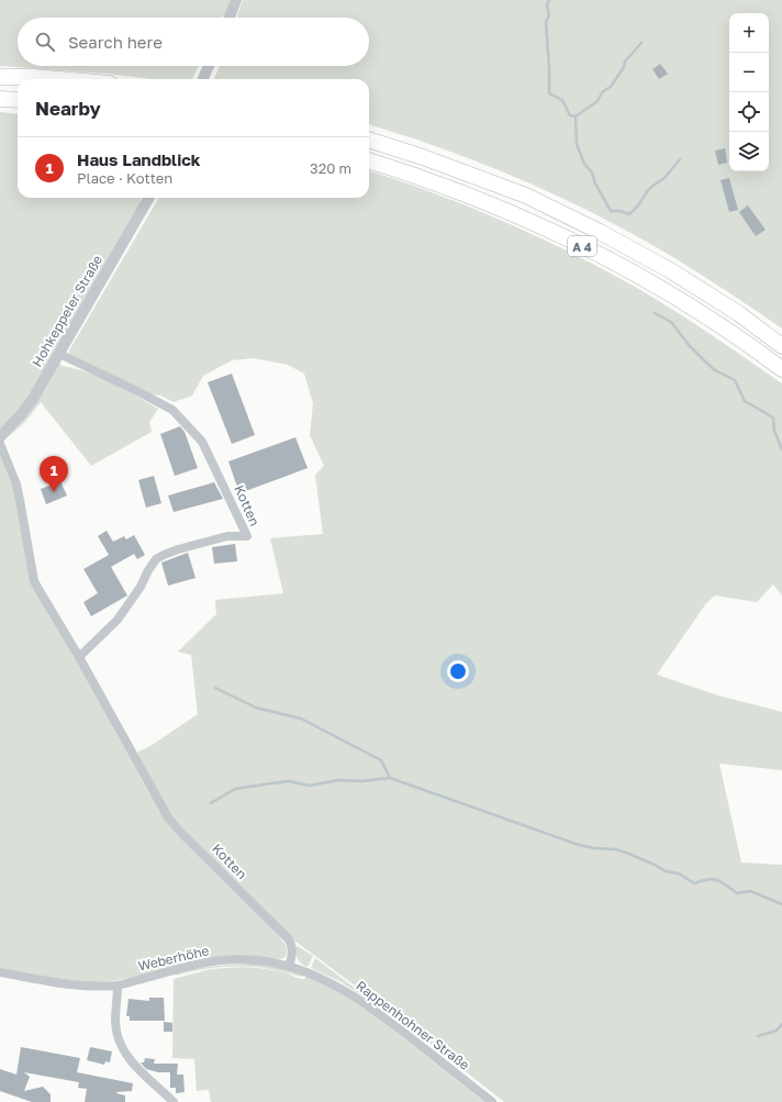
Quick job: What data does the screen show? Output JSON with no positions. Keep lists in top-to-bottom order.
{
  "streets": {
    "highway": ["A 4"],
    "street": [
      "Hohkeppeler Straße",
      "Kotten",
      "Weberhöhe",
      "Rappenhohner Straße"
    ]
  },
  "crossings": [
    ["Hohkeppeler Straße", "Kotten"],
    ["Kotten", "Weberhöhe"],
    ["Kotten", "Rappenhohner Straße"],
    ["Weberhöhe", "Rappenhohner Straße"]
  ],
  "page": {
    "map_buttons": ["+", "−"],
    "search": "Search here",
    "heading": "Nearby",
    "list": [
      {
        "mark": "1",
        "name": "Haus Landblick",
        "note": "Place · Kotten",
        "value": "320 m"
      }
    ],
    "pins": "1"
  }
}
